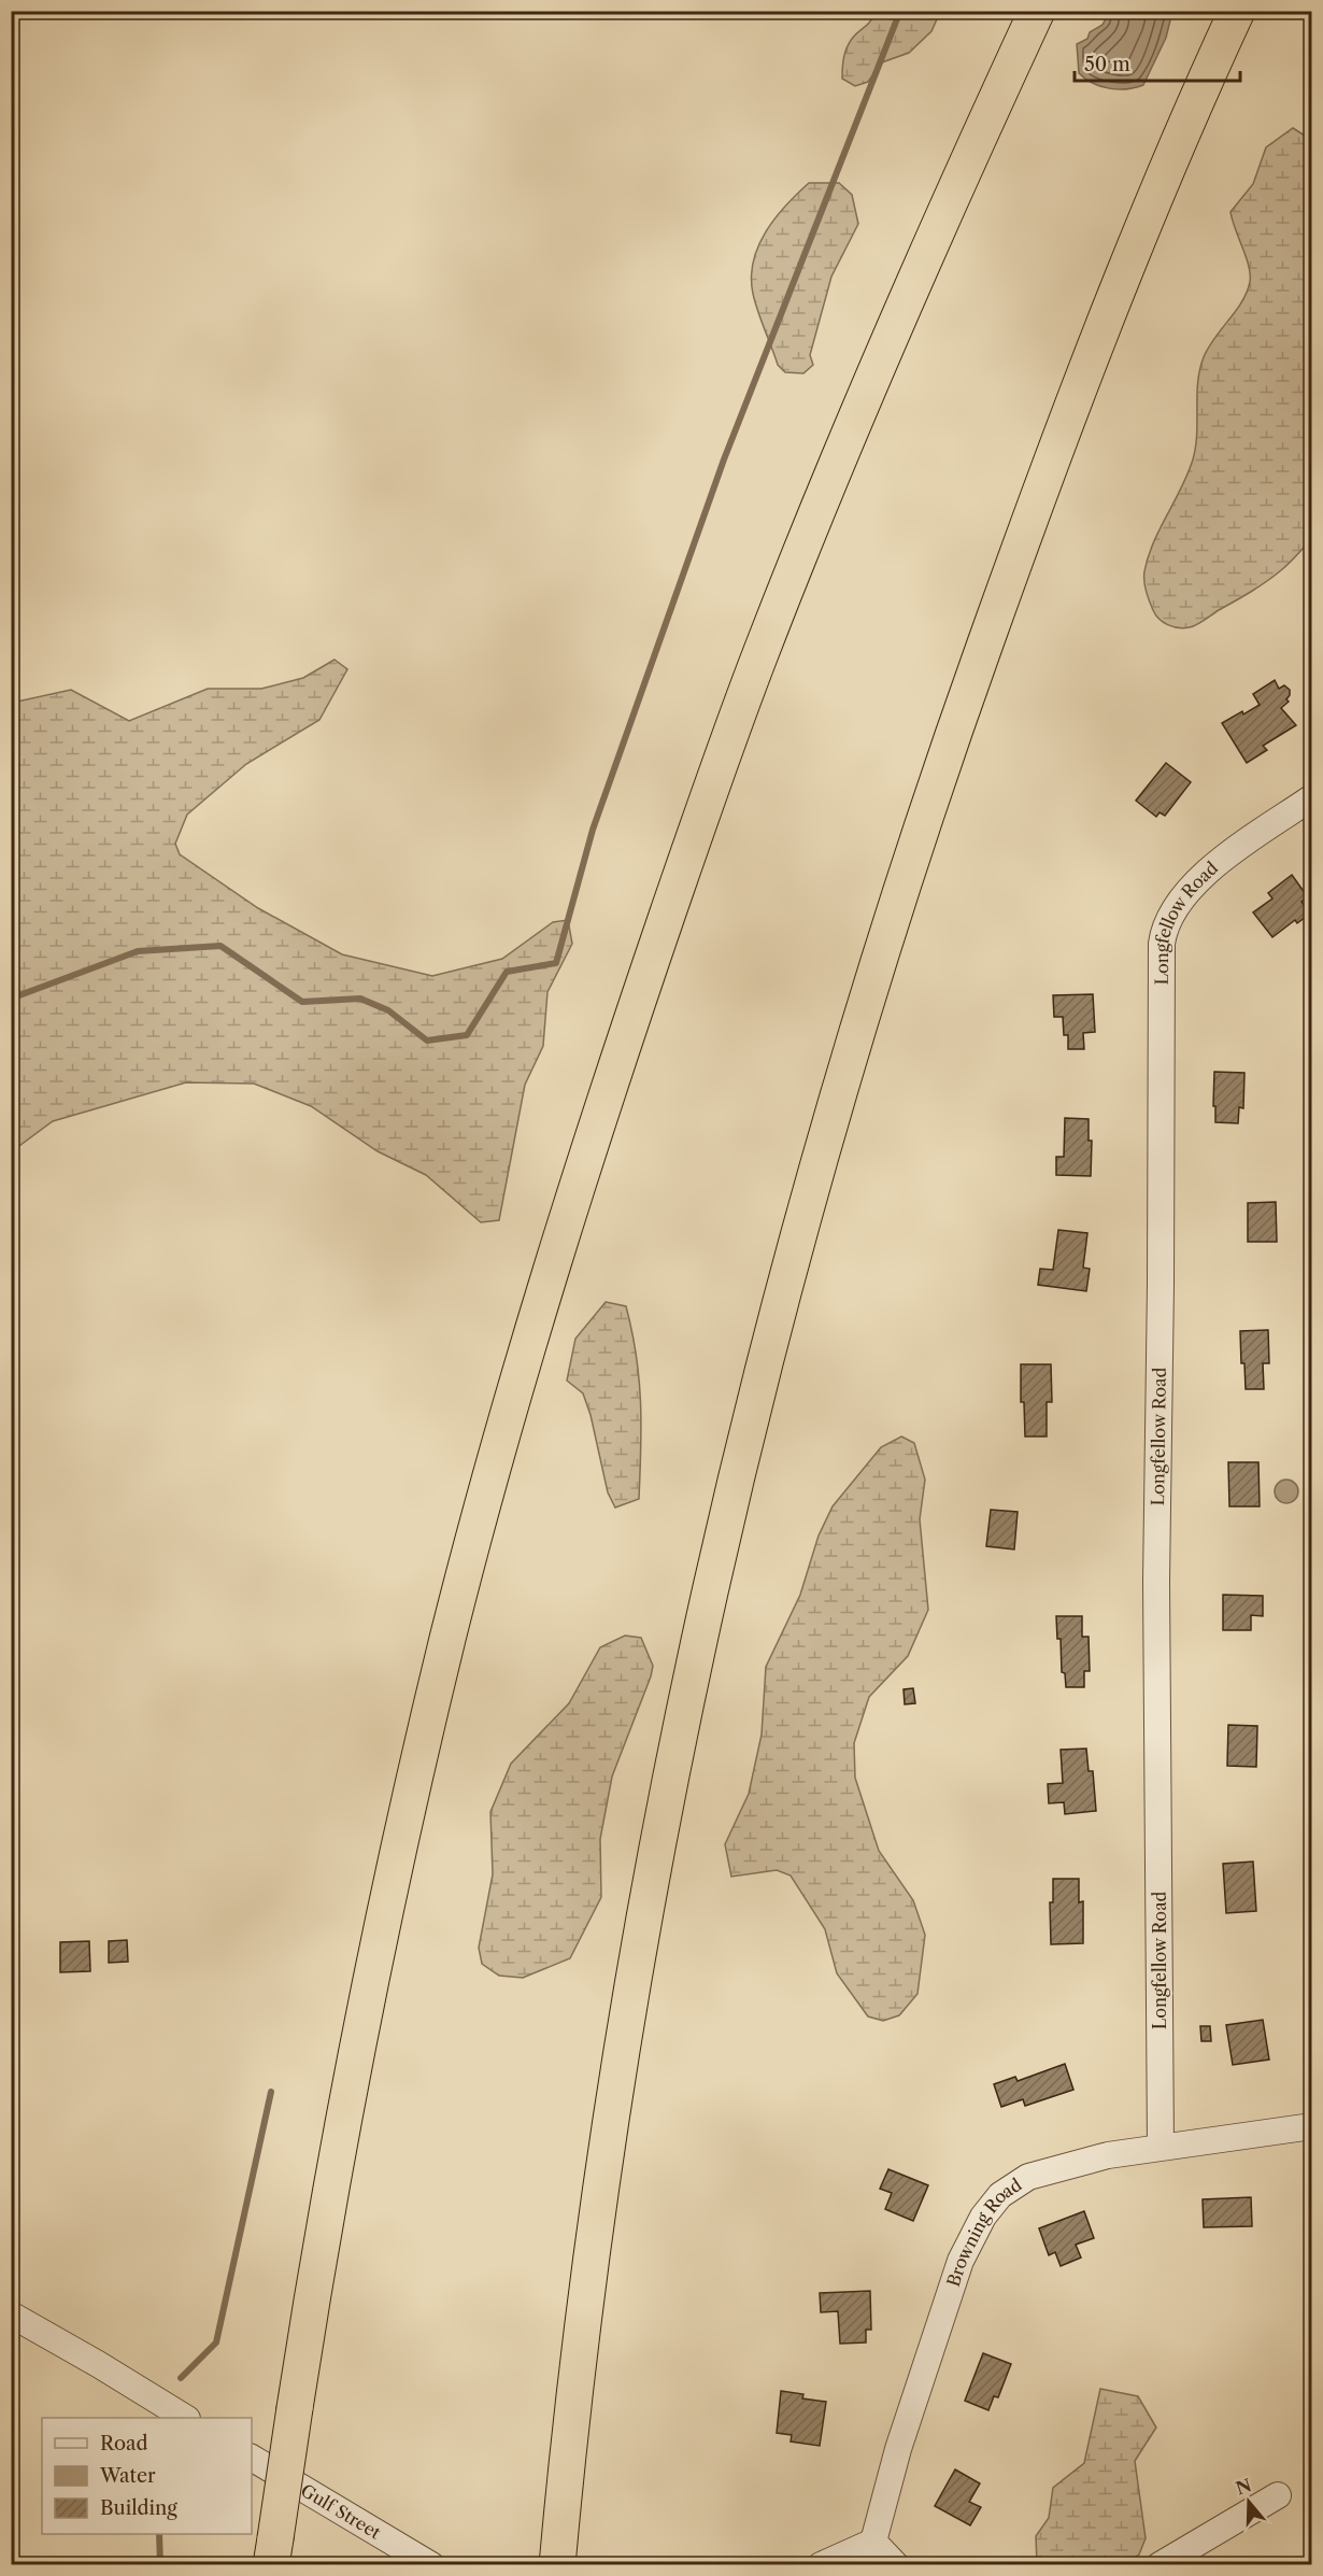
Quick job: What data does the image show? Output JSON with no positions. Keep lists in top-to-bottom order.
{
  "streets": {
    "street": ["Longfellow Road", "Browning Road", "Gulf Street"]
  },
  "crossings": [
    ["Longfellow Road", "Browning Road"]
  ],
  "legend": ["Road", "Water", "Building"],
  "scale_bar": "50 m",
  "north": "top"
}
